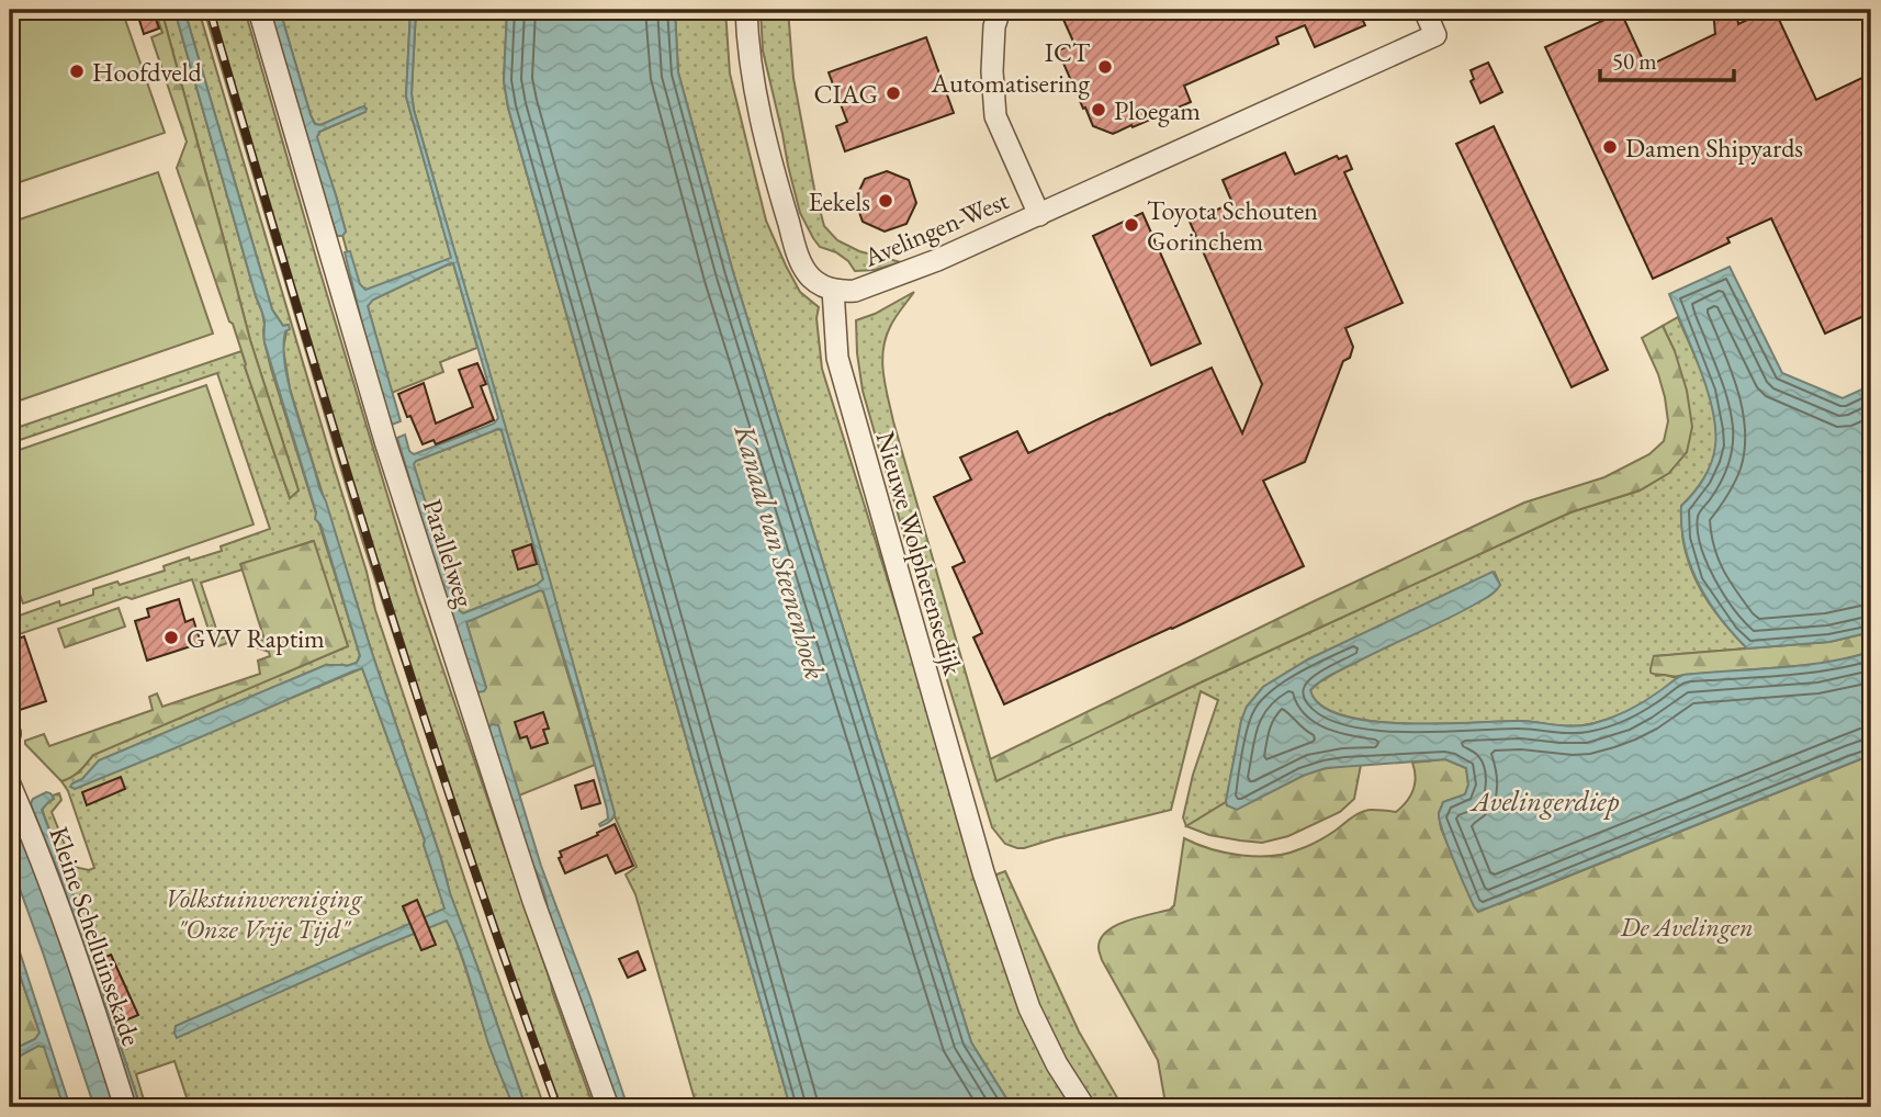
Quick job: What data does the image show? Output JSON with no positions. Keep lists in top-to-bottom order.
{
  "streets": {
    "street": [
      "Avelingen-West",
      "Parallelweg",
      "Nieuwe Wolpherensedijk",
      "Kleine Schelluinsekade"
    ]
  },
  "crossings": [
    ["Avelingen-West", "Nieuwe Wolpherensedijk"]
  ],
  "water": ["Kanaal van Steenenhoek", "Avelingerdiep"],
  "parks": ["Volkstuinvereniging \"Onze Vrije Tijd\"", "De Avelingen"],
  "places": [
    "ICT Automatisering",
    "Hoofdveld",
    "CIAG",
    "Ploegam",
    "Damen Shipyards",
    "Eekels",
    "Toyota Schouten Gorinchem",
    "GVV Raptim"
  ],
  "scale_bar": "50 m"
}
